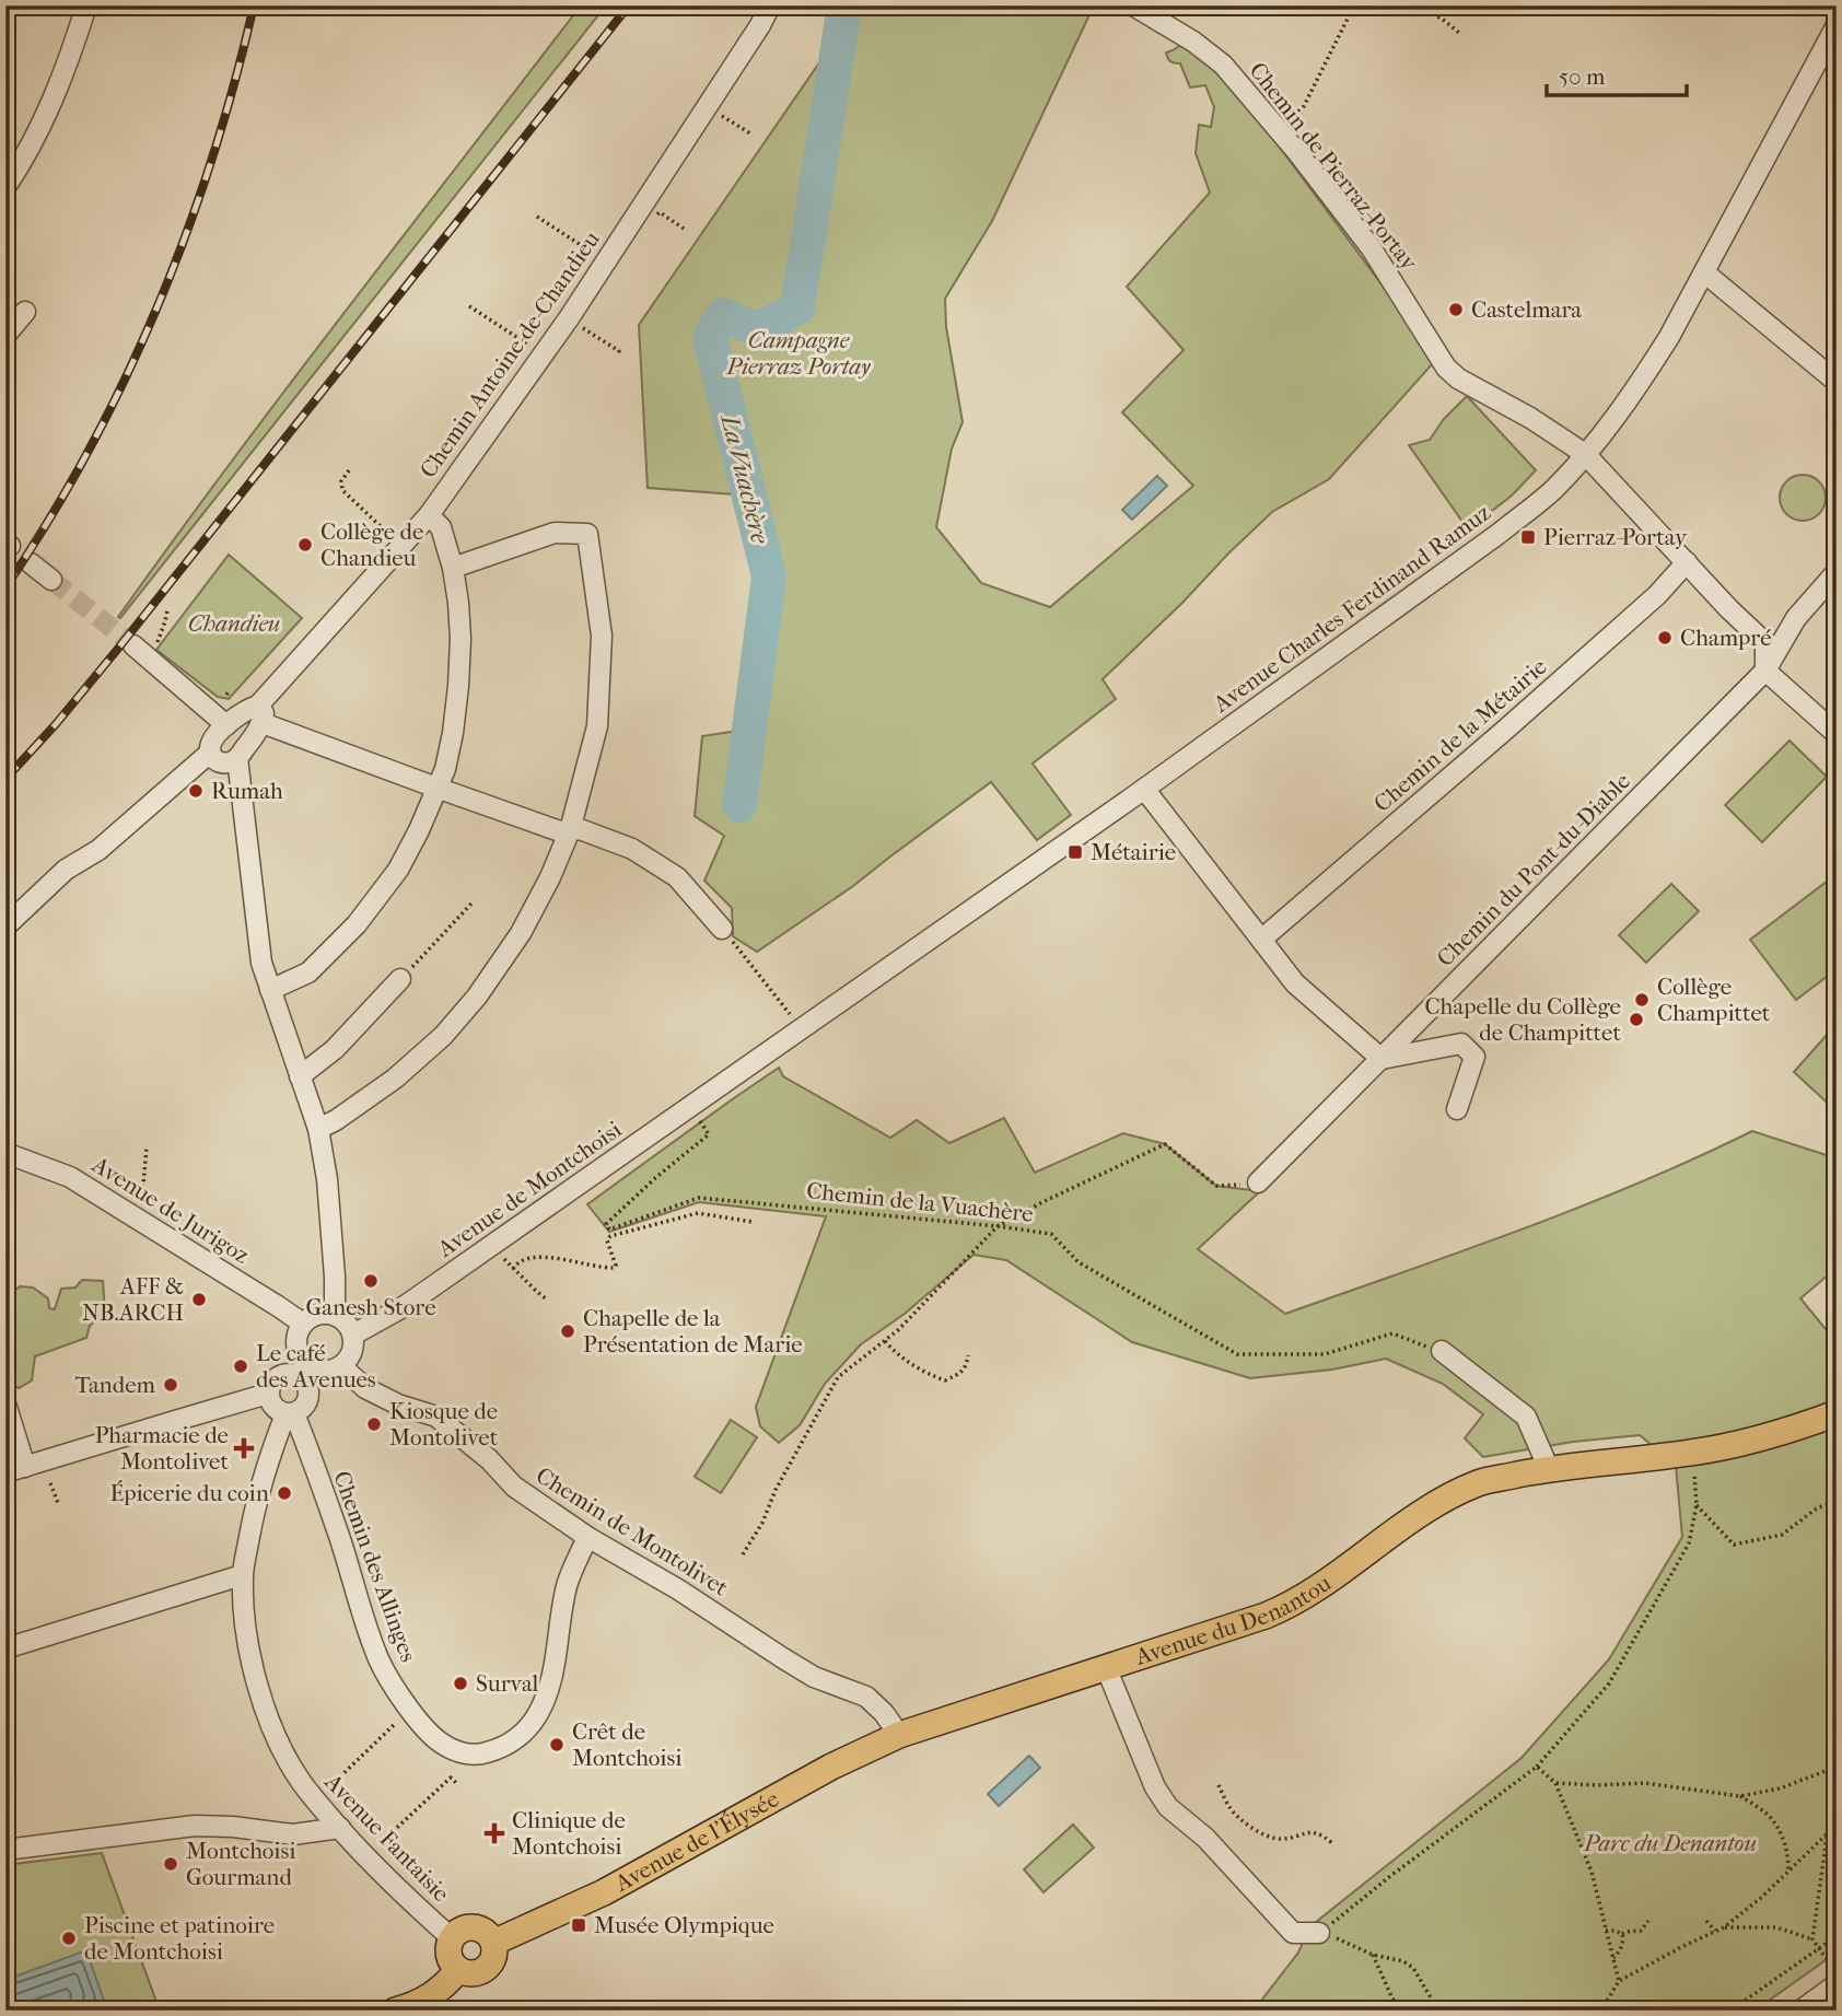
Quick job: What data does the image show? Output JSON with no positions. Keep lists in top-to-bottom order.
{
  "streets": {
    "main road": ["Avenue du Denantou", "Avenue de l'Élysée"],
    "street": [
      "Chemin de Pierraz-Portay",
      "Chemin Antoine-de-Chandieu",
      "Avenue Charles Ferdinand Ramuz",
      "Chemin de la Métairie",
      "Chemin du Pont-du-Diable",
      "Avenue de Montchoisi",
      "Avenue de Jurigoz",
      "Chemin de Montolivet",
      "Chemin des Allinges",
      "Avenue Fantaisie"
    ],
    "path": ["Chemin de la Vuachère"]
  },
  "crossings": [
    ["Chemin de Pierraz-Portay", "Avenue Charles Ferdinand Ramuz"],
    ["Chemin de Pierraz-Portay", "Chemin de la Métairie"],
    ["Chemin de Pierraz-Portay", "Chemin du Pont-du-Diable"],
    ["Avenue Charles Ferdinand Ramuz", "Avenue de Montchoisi"],
    ["Avenue de Montchoisi", "Avenue de Jurigoz"],
    ["Avenue de Montchoisi", "Chemin de Montolivet"],
    ["Avenue de Jurigoz", "Chemin de Montolivet"],
    ["Chemin de Montolivet", "Chemin des Allinges"],
    ["Chemin de Montolivet", "Avenue du Denantou"],
    ["Chemin de Montolivet", "Avenue de l'Élysée"],
    ["Chemin des Allinges", "Avenue Fantaisie"],
    ["Avenue du Denantou", "Avenue de l'Élysée"],
    ["Avenue Fantaisie", "Avenue de l'Élysée"]
  ],
  "water": ["La Vuachère"],
  "parks": ["Campagne Pierraz Portay", "Chandieu", "Parc du Denantou"],
  "places": {
    "other": [
      "Castelmara",
      "Collège de Chandieu",
      "Champré",
      "Rumah",
      "Collège Champittet",
      "Chapelle du Collège de Champittet",
      "Ganesh Store",
      "AFF & NB.ARCH",
      "Chapelle de la Présentation de Marie",
      "Le café des Avenues",
      "Tandem",
      "Kiosque de Montolivet",
      "Épicerie du coin",
      "Surval",
      "Crêt de Montchoisi",
      "Montchoisi Gourmand",
      "Piscine et patinoire de Montchoisi"
    ],
    "transit": ["Pierraz-Portay", "Métairie", "Musée Olympique"],
    "health": ["Pharmacie de Montolivet", "Clinique de Montchoisi"]
  },
  "scale_bar": "50 m"
}
